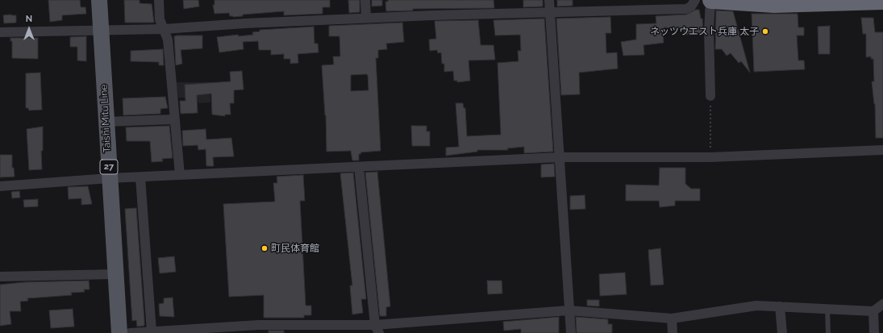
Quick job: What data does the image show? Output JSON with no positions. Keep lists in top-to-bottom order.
{
  "streets": {
    "main road": ["Taishi Mitu Line", "27"]
  },
  "places": ["ネッツウエスト兵庫 太子", "町民体育館"],
  "north": "top"
}
